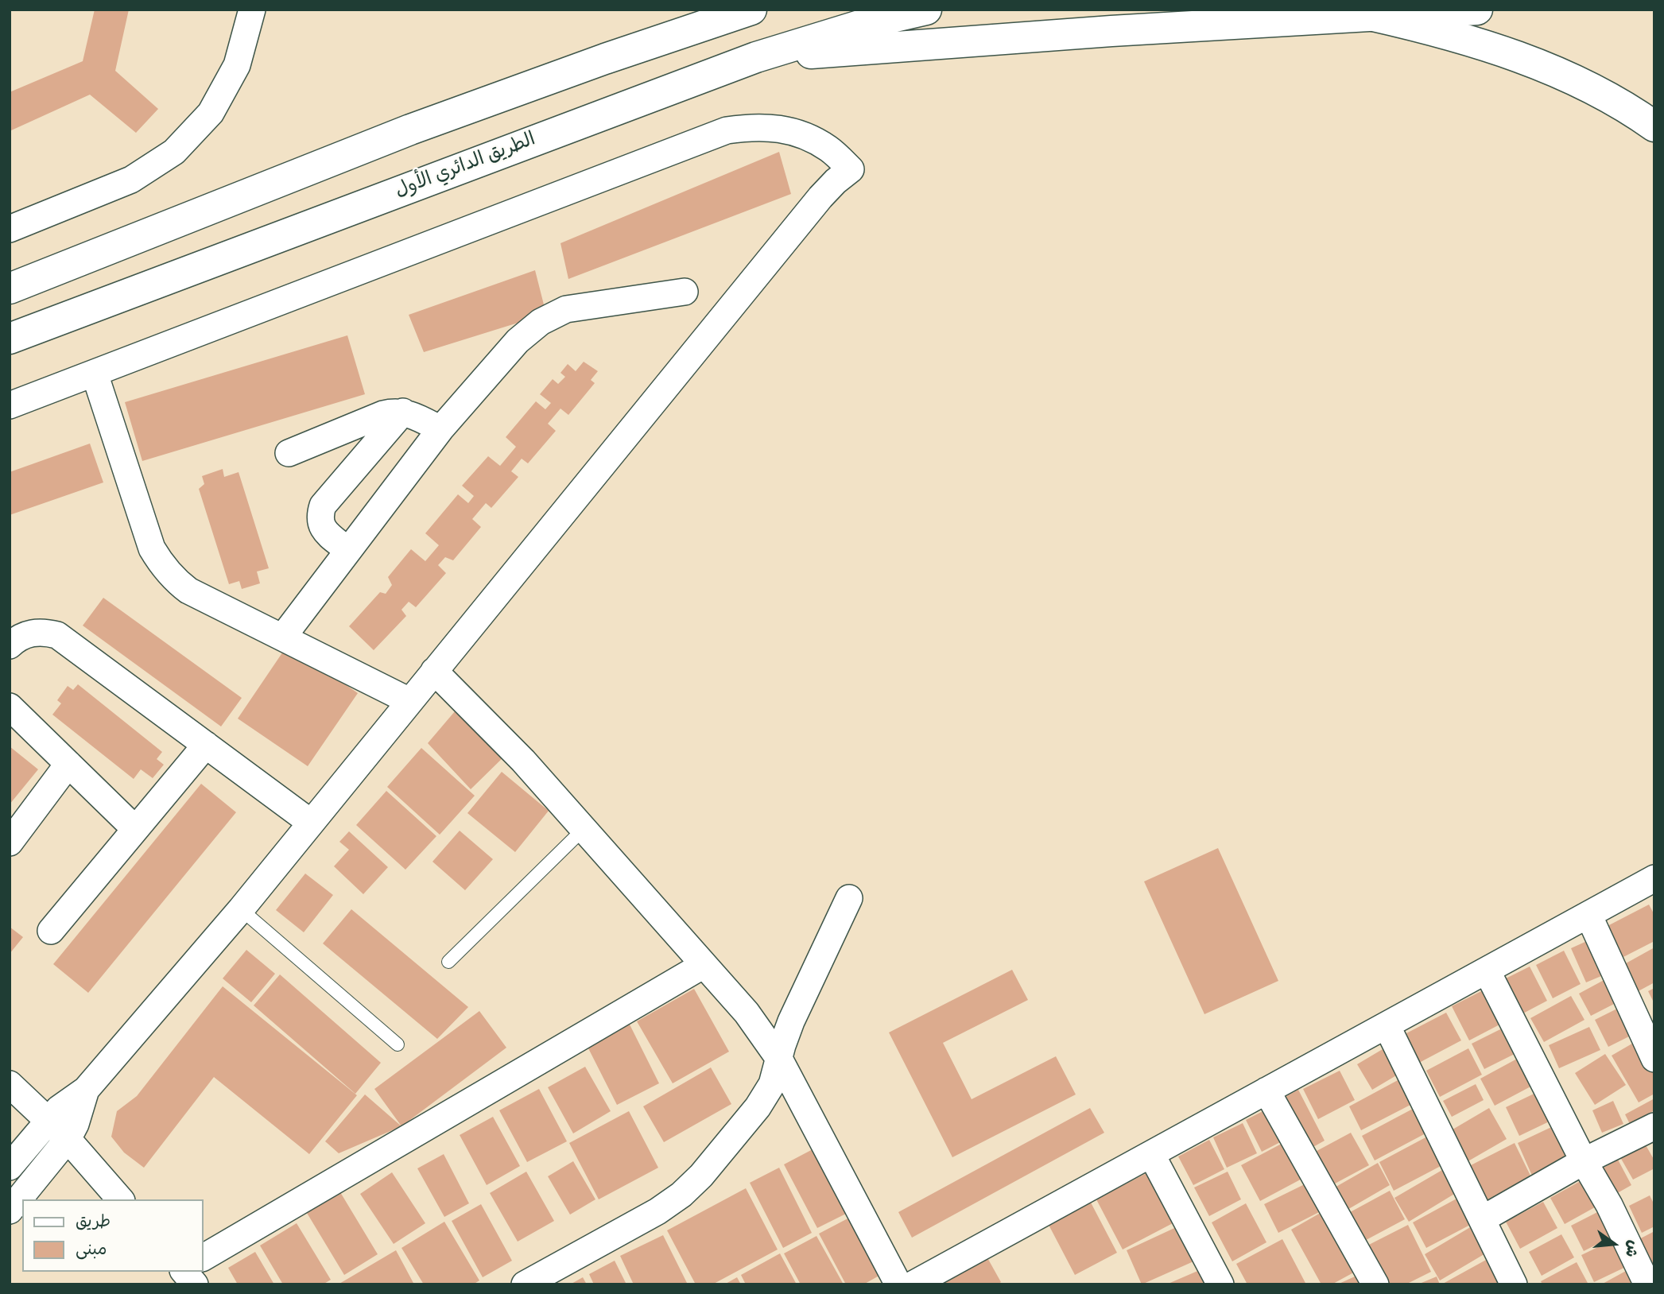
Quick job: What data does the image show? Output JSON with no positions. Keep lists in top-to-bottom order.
{
  "streets": {
    "main road": ["الطريق الدائري الأول"]
  },
  "legend": ["طريق", "مبنى"],
  "north": "right"
}
